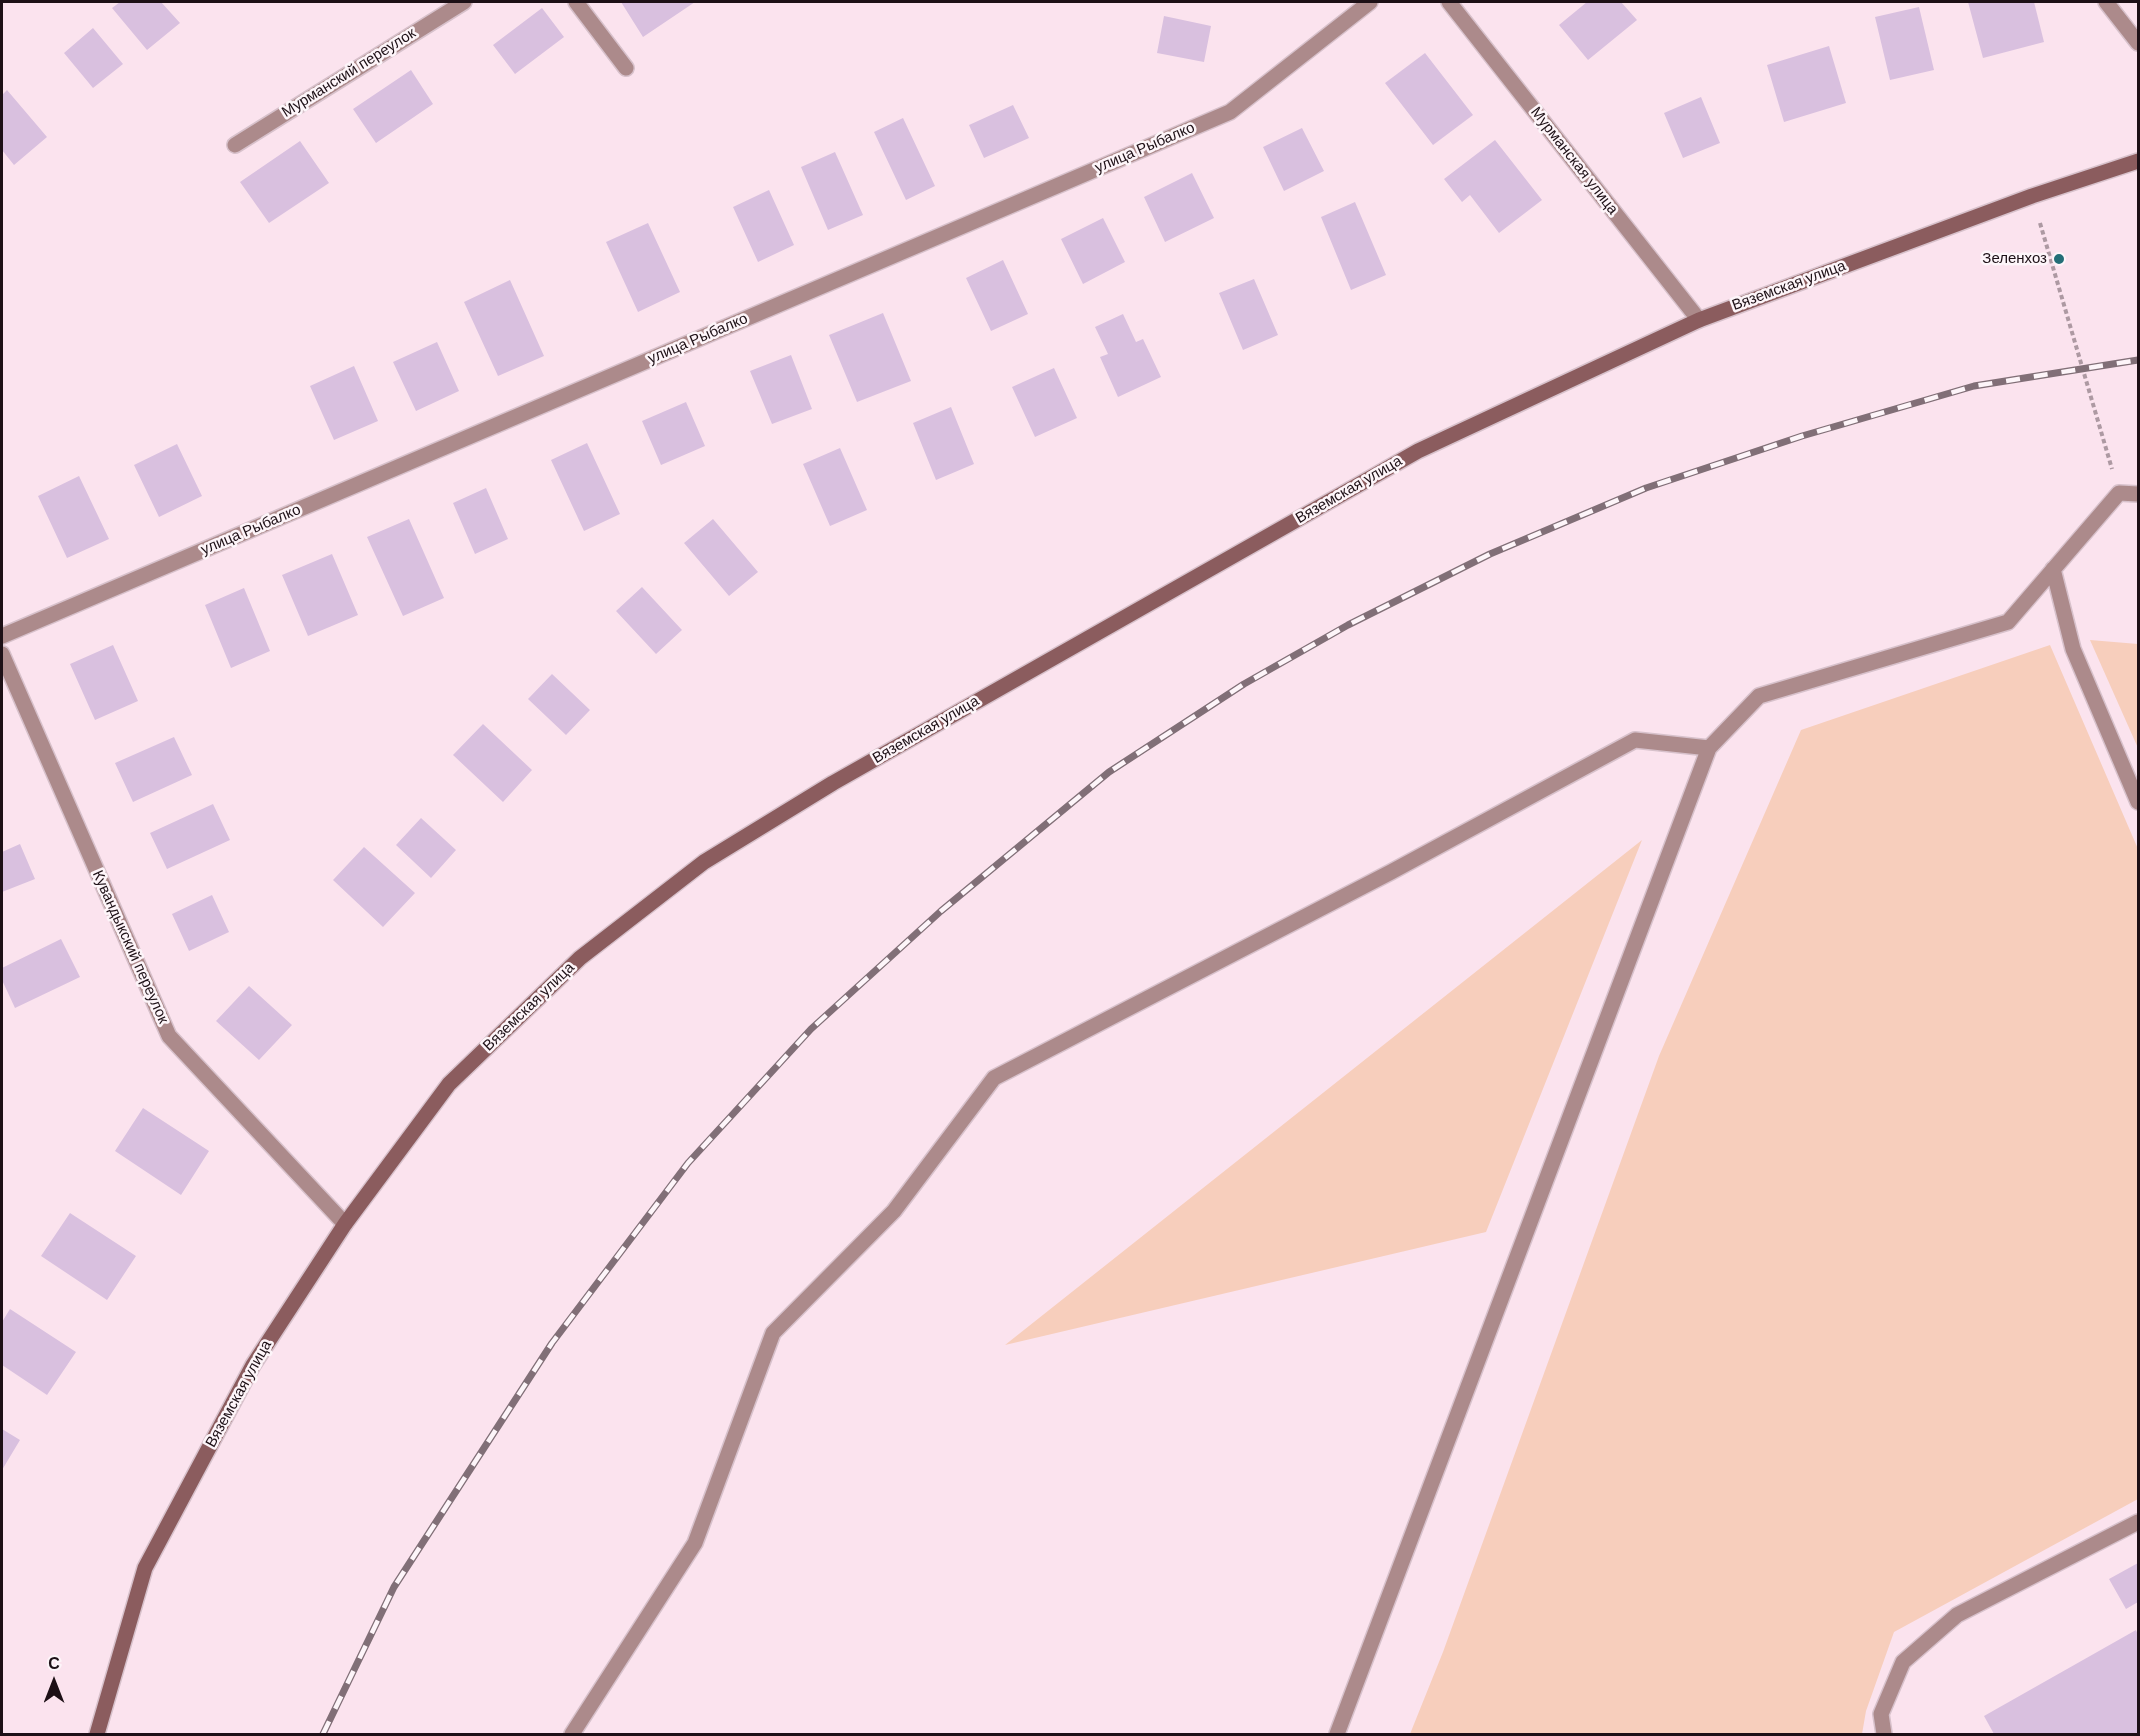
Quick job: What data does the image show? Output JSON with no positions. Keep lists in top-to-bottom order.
{
  "streets": {
    "main road": ["Вяземская улица"],
    "street": [
      "Мурманский переулок",
      "улица Рыбалко",
      "Мурманская улица",
      "Кувандыкский переулок"
    ]
  },
  "crossings": [
    ["Мурманская улица", "Вяземская улица"],
    ["Вяземская улица", "Кувандыкский переулок"]
  ],
  "places": ["Зеленхоз"],
  "north": "top"
}
